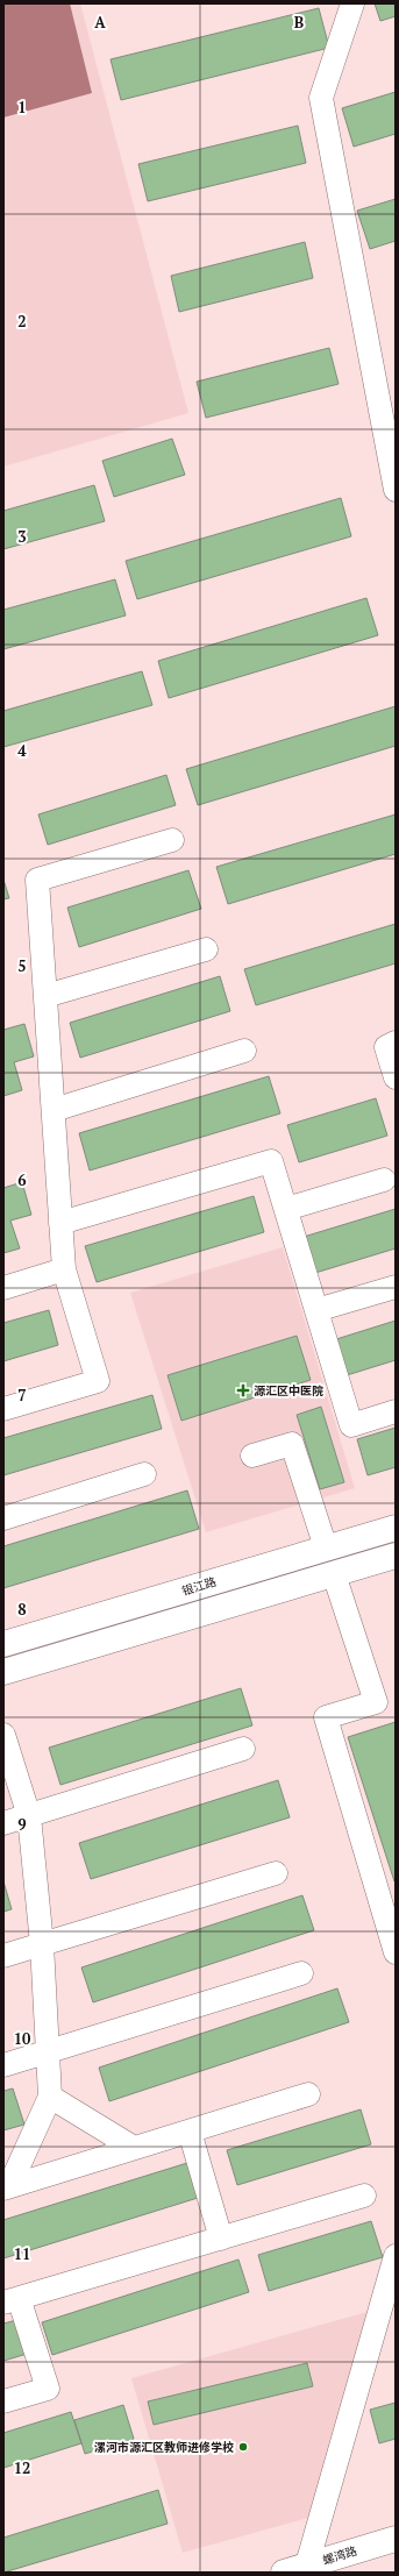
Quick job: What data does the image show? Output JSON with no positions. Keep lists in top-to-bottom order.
{
  "streets": {
    "street": ["银江路", "螺湾路"]
  },
  "places": {
    "health": ["源汇区中医院"],
    "other": ["漯河市源汇区教师进修学校"]
  },
  "grid": {
    "columns": ["A", "B"],
    "rows": [
      "1",
      "2",
      "3",
      "4",
      "5",
      "6",
      "7",
      "8",
      "9",
      "10",
      "11",
      "12"
    ]
  }
}
